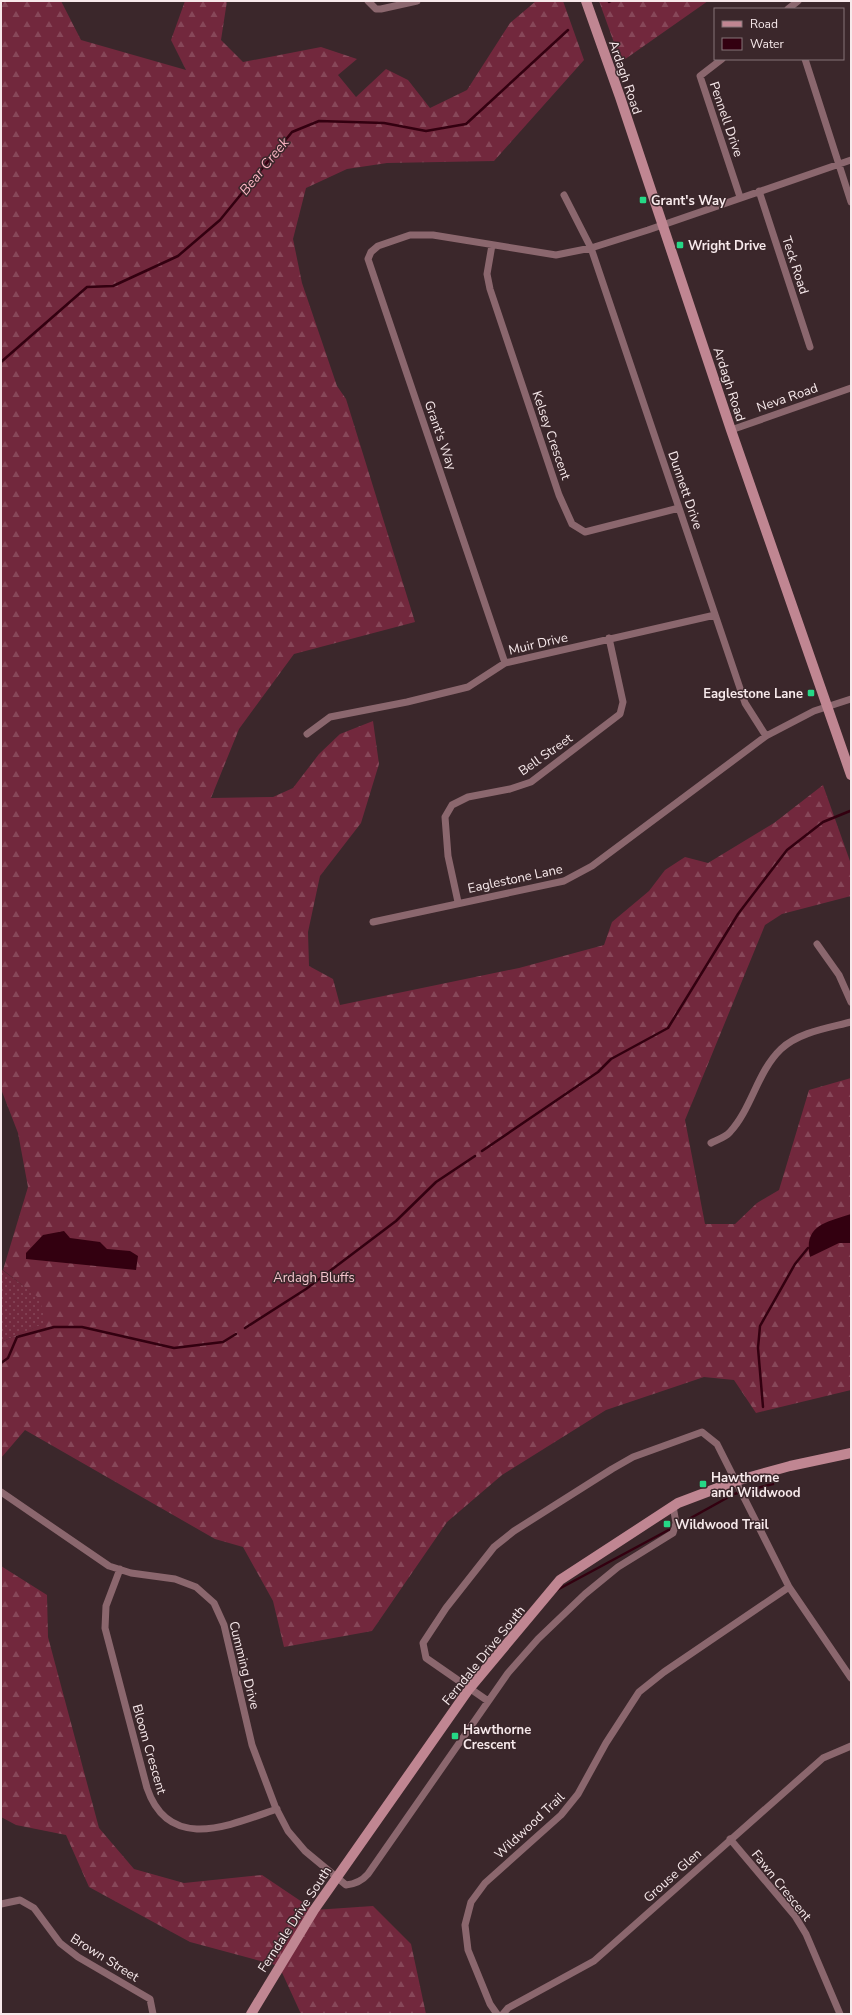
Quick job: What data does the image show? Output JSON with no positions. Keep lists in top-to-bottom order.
{
  "streets": {
    "main road": ["Ardagh Road", "Ferndale Drive South"],
    "street": [
      "Pennell Drive",
      "Teck Road",
      "Neva Road",
      "Grant's Way",
      "Kelsey Crescent",
      "Dunnett Drive",
      "Muir Drive",
      "Bell Street",
      "Eaglestone Lane",
      "Cumming Drive",
      "Bloom Crescent",
      "Wildwood Trail",
      "Grouse Glen",
      "Fawn Crescent",
      "Brown Street"
    ]
  },
  "crossings": [
    ["Ardagh Road", "Neva Road"],
    ["Ardagh Road", "Grant's Way"],
    ["Ardagh Road", "Eaglestone Lane"],
    ["Grant's Way", "Kelsey Crescent"],
    ["Grant's Way", "Dunnett Drive"],
    ["Grant's Way", "Muir Drive"],
    ["Kelsey Crescent", "Dunnett Drive"],
    ["Dunnett Drive", "Muir Drive"],
    ["Dunnett Drive", "Eaglestone Lane"],
    ["Muir Drive", "Bell Street"],
    ["Bell Street", "Eaglestone Lane"],
    ["Ferndale Drive South", "Cumming Drive"],
    ["Cumming Drive", "Bloom Crescent"],
    ["Grouse Glen", "Fawn Crescent"]
  ],
  "water": ["Bear Creek"],
  "parks": ["Ardagh Bluffs"],
  "places": {
    "transit": [
      "Grant's Way",
      "Wright Drive",
      "Eaglestone Lane",
      "Hawthorne and Wildwood",
      "Wildwood Trail",
      "Hawthorne Crescent"
    ]
  },
  "legend": ["Road", "Water"]
}
